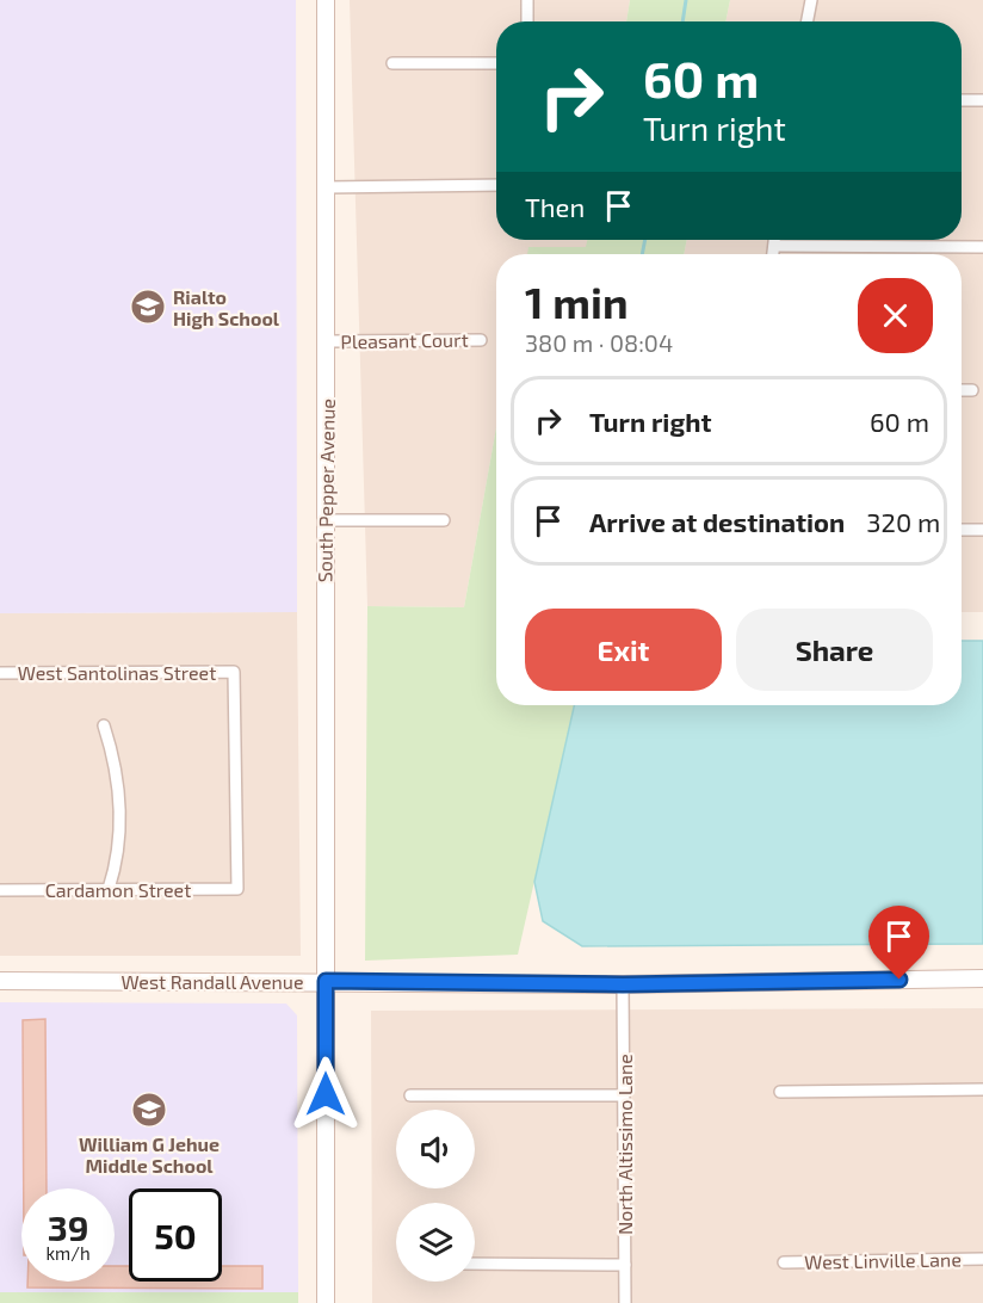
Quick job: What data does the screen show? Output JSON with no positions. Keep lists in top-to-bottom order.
{
  "streets": {
    "main road": ["South Pepper Avenue", "West Randall Avenue"],
    "street": [
      "Pleasant Court",
      "West Santolinas Street",
      "Cardamon Street",
      "North Altissimo Lane",
      "West Linville Lane"
    ]
  },
  "crossings": [
    ["Pleasant Court", "South Pepper Avenue"],
    ["South Pepper Avenue", "West Randall Avenue"],
    ["West Santolinas Street", "Cardamon Street"],
    ["West Randall Avenue", "North Altissimo Lane"]
  ],
  "places": {
    "school or university": ["Rialto High School", "William G Jehue Middle School"]
  },
  "page": {
    "turn": ["60 m", "Turn right"],
    "then": "Then",
    "heading": ["1 min", "380 m · 08:04"],
    "list": [
      {
        "name": "Turn right",
        "value": "60 m"
      },
      {
        "name": "Arrive at destination",
        "value": "320 m"
      }
    ],
    "buttons": ["Exit", "Share"],
    "speed": "39 km/h",
    "limit": "50"
  }
}
